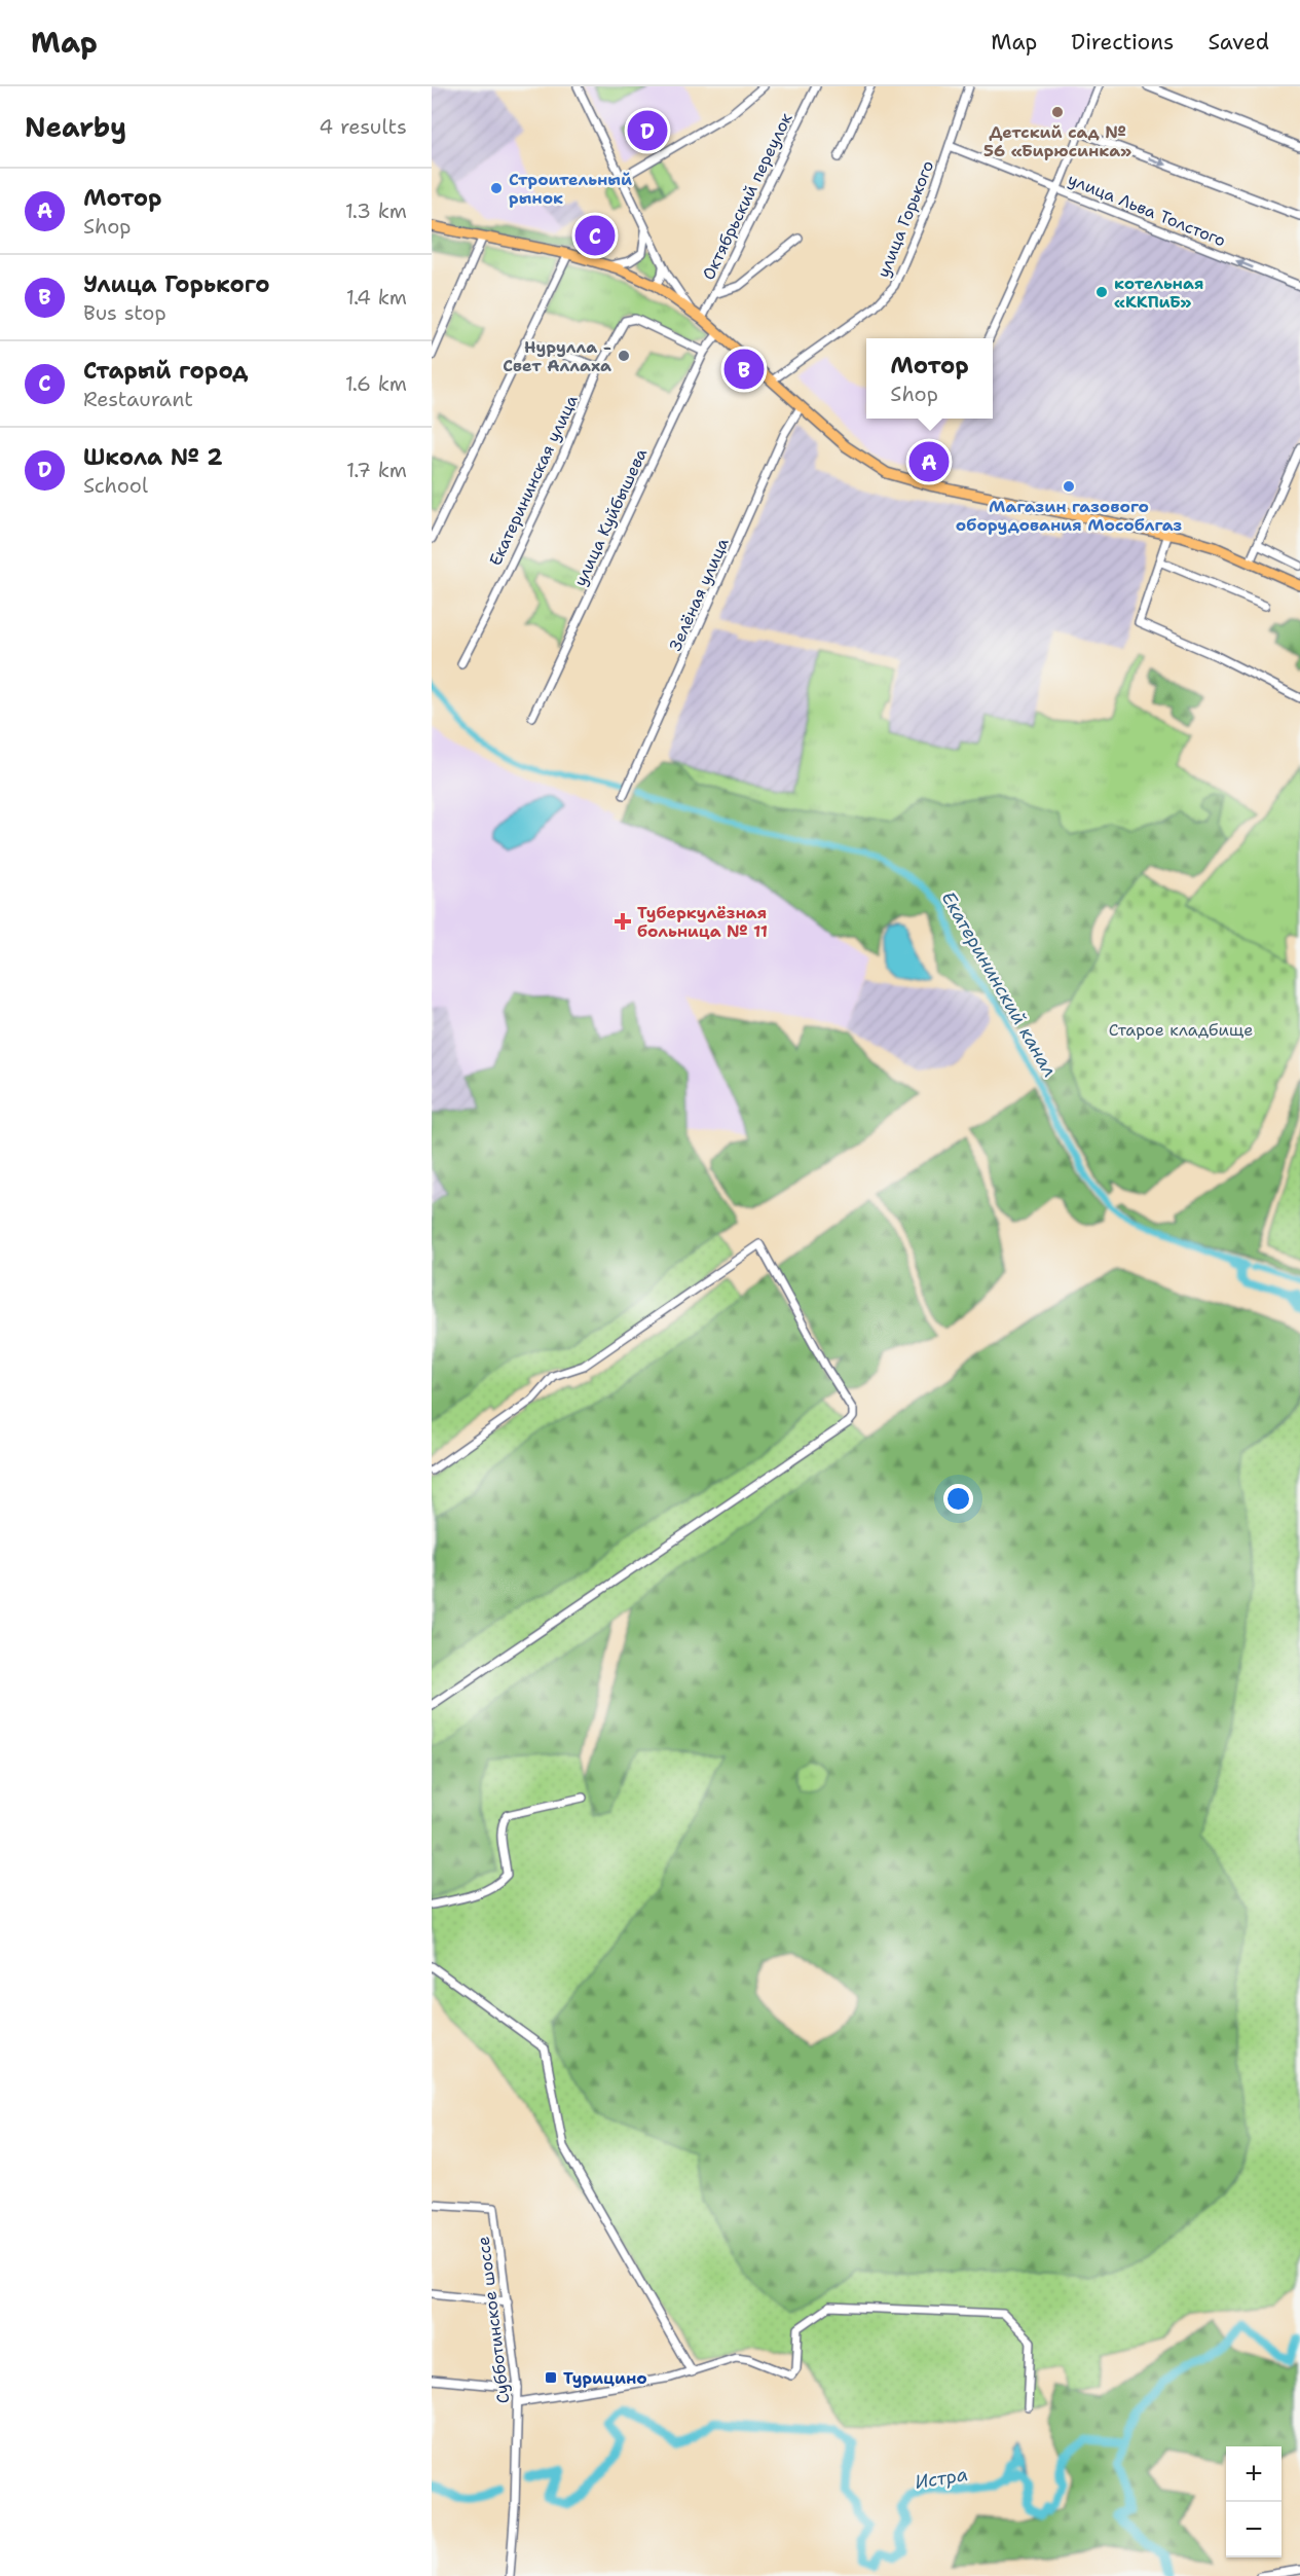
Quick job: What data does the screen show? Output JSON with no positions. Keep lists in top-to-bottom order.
{
  "streets": {
    "street": [
      "Октябрьский переулок",
      "улица Льва Толстого",
      "улица Горького",
      "Екатерининская улица",
      "улица Куйбышева",
      "Зелёная улица",
      "Субботинское шоссе"
    ]
  },
  "crossings": [
    ["улица Льва Толстого", "улица Горького"],
    ["Екатерининская улица", "улица Куйбышева"]
  ],
  "one_way": ["улица Льва Толстого"],
  "water": ["Екатерининский канал", "Истра"],
  "parks": ["Старое кладбище"],
  "places": {
    "other": [
      "Детский сад № 56 «Бирюсинка»",
      "Строительный рынок",
      "котельная «ККПиБ»",
      "Нурулла - Свет Аллаха",
      "Магазин газового оборудования Мособлгаз"
    ],
    "health": ["Туберкулёзная больница № 11"],
    "transit": ["Турицино"]
  },
  "page": {
    "header": "Map",
    "nav": ["Map", "Directions", "Saved"],
    "heading": ["Nearby", "4 results"],
    "pins": [
      "D",
      "C",
      "B",
      "A"
    ],
    "list": [
      {
        "mark": "A",
        "name": "Мотор",
        "note": "Shop",
        "value": "1.3 km"
      },
      {
        "mark": "B",
        "name": "Улица Горького",
        "note": "Bus stop",
        "value": "1.4 km"
      },
      {
        "mark": "C",
        "name": "Старый город",
        "note": "Restaurant",
        "value": "1.6 km"
      },
      {
        "mark": "D",
        "name": "Школа № 2",
        "note": "School",
        "value": "1.7 km"
      }
    ],
    "popup": ["Мотор", "Shop"],
    "map_buttons": ["+", "−"]
  }
}
